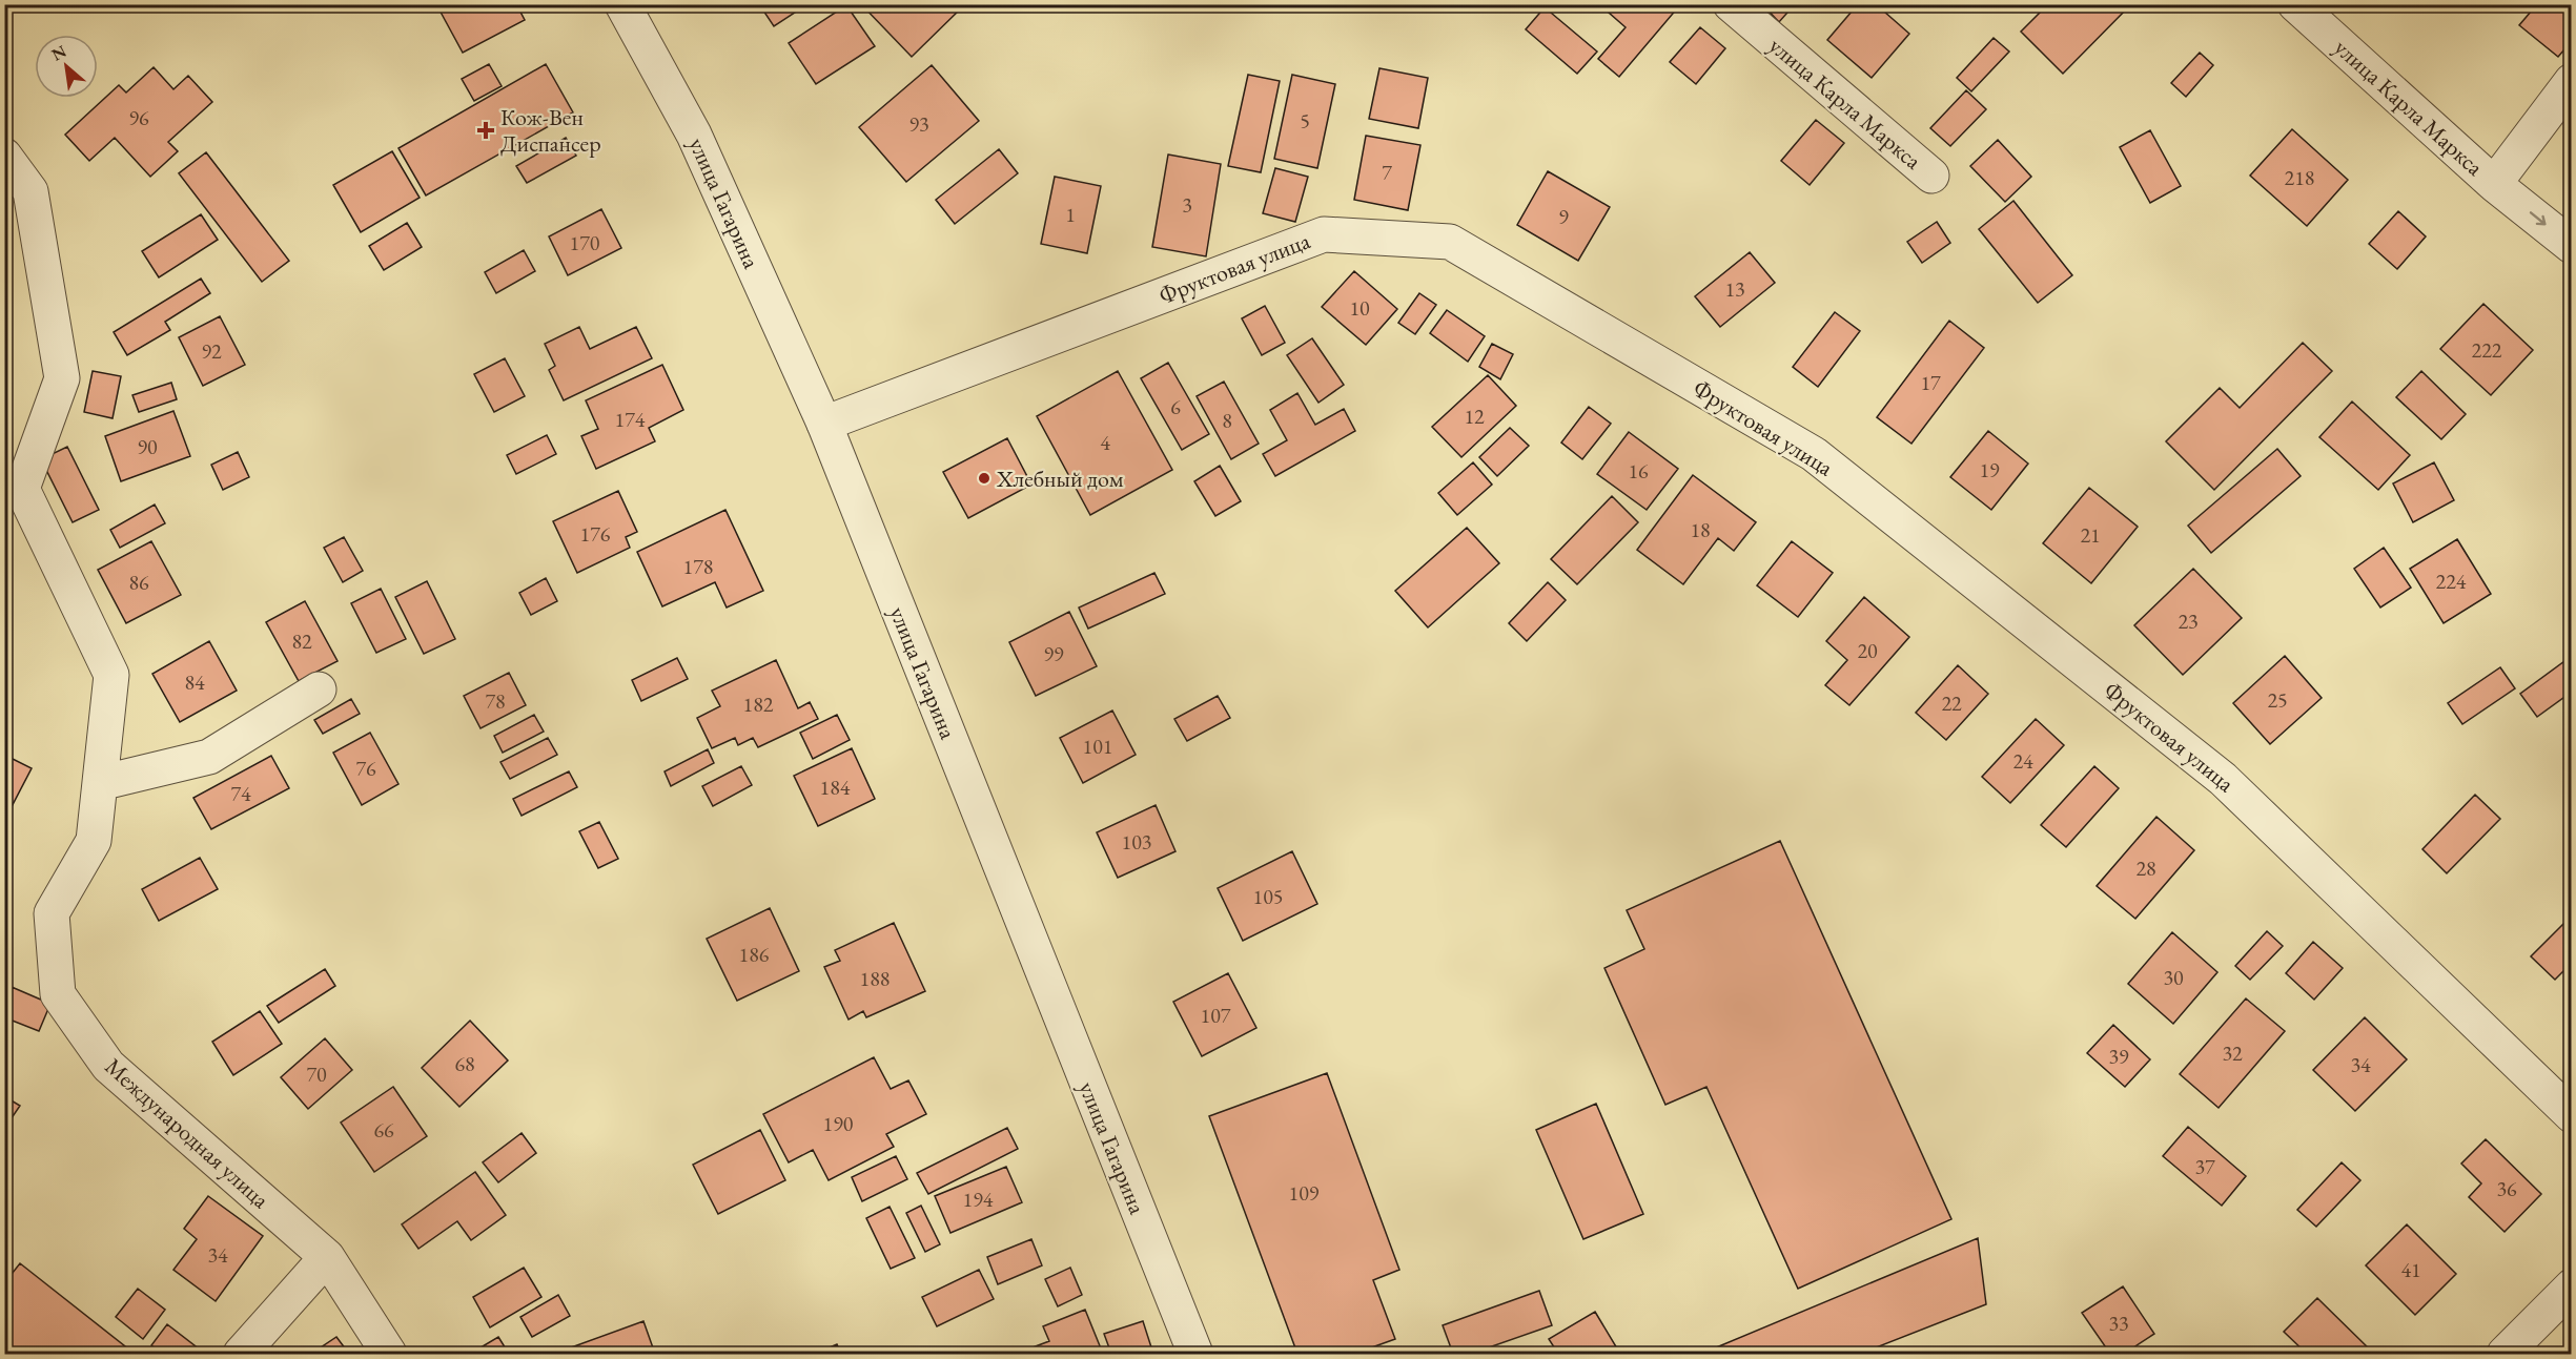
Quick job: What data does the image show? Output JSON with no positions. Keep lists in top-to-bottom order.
{
  "streets": {
    "street": [
      "улица Карла Маркса",
      "улица Гагарина",
      "Фруктовая улица",
      "Международная улица"
    ]
  },
  "crossings": [
    ["улица Гагарина", "Фруктовая улица"]
  ],
  "places": {
    "health": ["Кож-Вен Диспансер"],
    "other": ["Хлебный дом"]
  },
  "house_numbers": [
    "96",
    "5",
    "93",
    "7",
    "218",
    "3",
    "1",
    "9",
    "170",
    "13",
    "10",
    "222",
    "92",
    "17",
    "6",
    "12",
    "174",
    "8",
    "4",
    "90",
    "19",
    "16",
    "18",
    "176",
    "21",
    "178",
    "224",
    "86",
    "23",
    "82",
    "20",
    "99",
    "84",
    "25",
    "78",
    "22",
    "182",
    "101",
    "24",
    "76",
    "184",
    "74",
    "103",
    "28",
    "105",
    "186",
    "30",
    "188",
    "107",
    "32",
    "39",
    "68",
    "34",
    "70",
    "190",
    "66",
    "37",
    "36",
    "109",
    "194",
    "34",
    "41",
    "33"
  ],
  "north": "top left"
}
